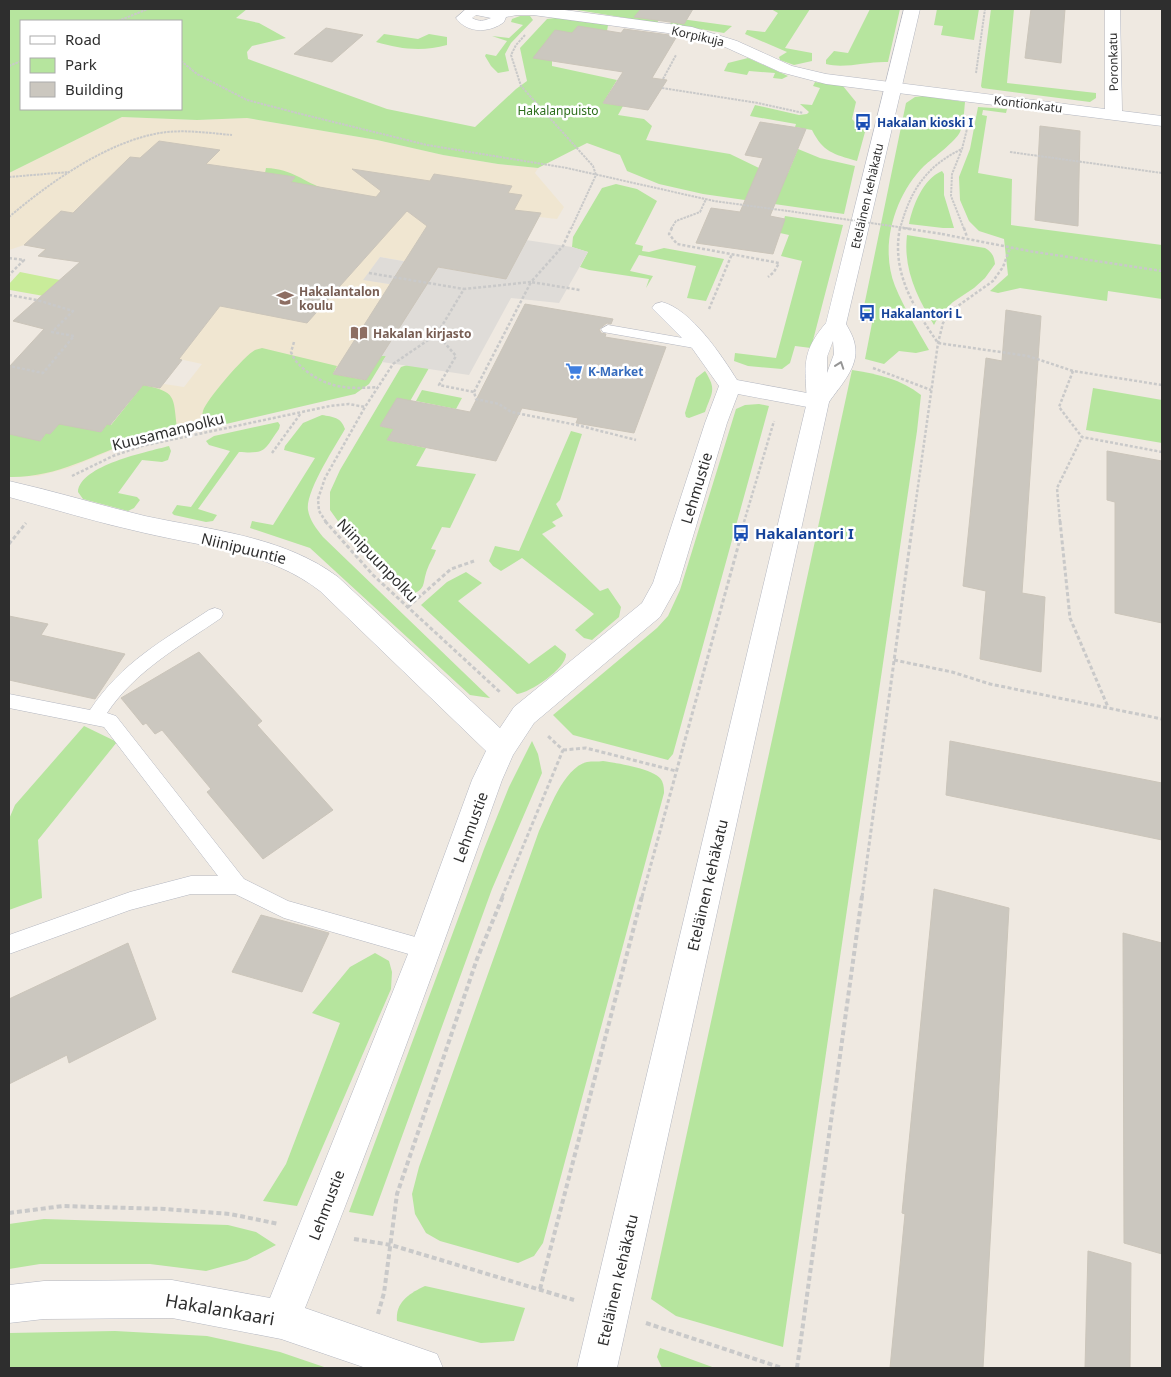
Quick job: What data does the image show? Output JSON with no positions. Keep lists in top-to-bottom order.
{
  "streets": {
    "street": [
      "Korpikuja",
      "Poronkatu",
      "Kontionkatu",
      "Eteläinen kehäkatu",
      "Lehmustie",
      "Niinipuuntie",
      "Hakalankaari"
    ],
    "path": ["Kuusamanpolku", "Niinipuunpolku"]
  },
  "crossings": [
    ["Korpikuja", "Kontionkatu"],
    ["Korpikuja", "Eteläinen kehäkatu"],
    ["Poronkatu", "Kontionkatu"],
    ["Kontionkatu", "Eteläinen kehäkatu"],
    ["Kuusamanpolku", "Niinipuuntie"],
    ["Kuusamanpolku", "Niinipuunpolku"],
    ["Lehmustie", "Niinipuuntie"],
    ["Lehmustie", "Niinipuunpolku"],
    ["Lehmustie", "Hakalankaari"]
  ],
  "parks": ["Hakalanpuisto"],
  "places": {
    "bus stop": ["Hakalan kioski I", "Hakalantori L", "Hakalantori I"],
    "school or university": ["Hakalantalon koulu"],
    "library": ["Hakalan kirjasto"],
    "supermarket": ["K-Market"]
  },
  "legend": ["Road", "Park", "Building"]
}
